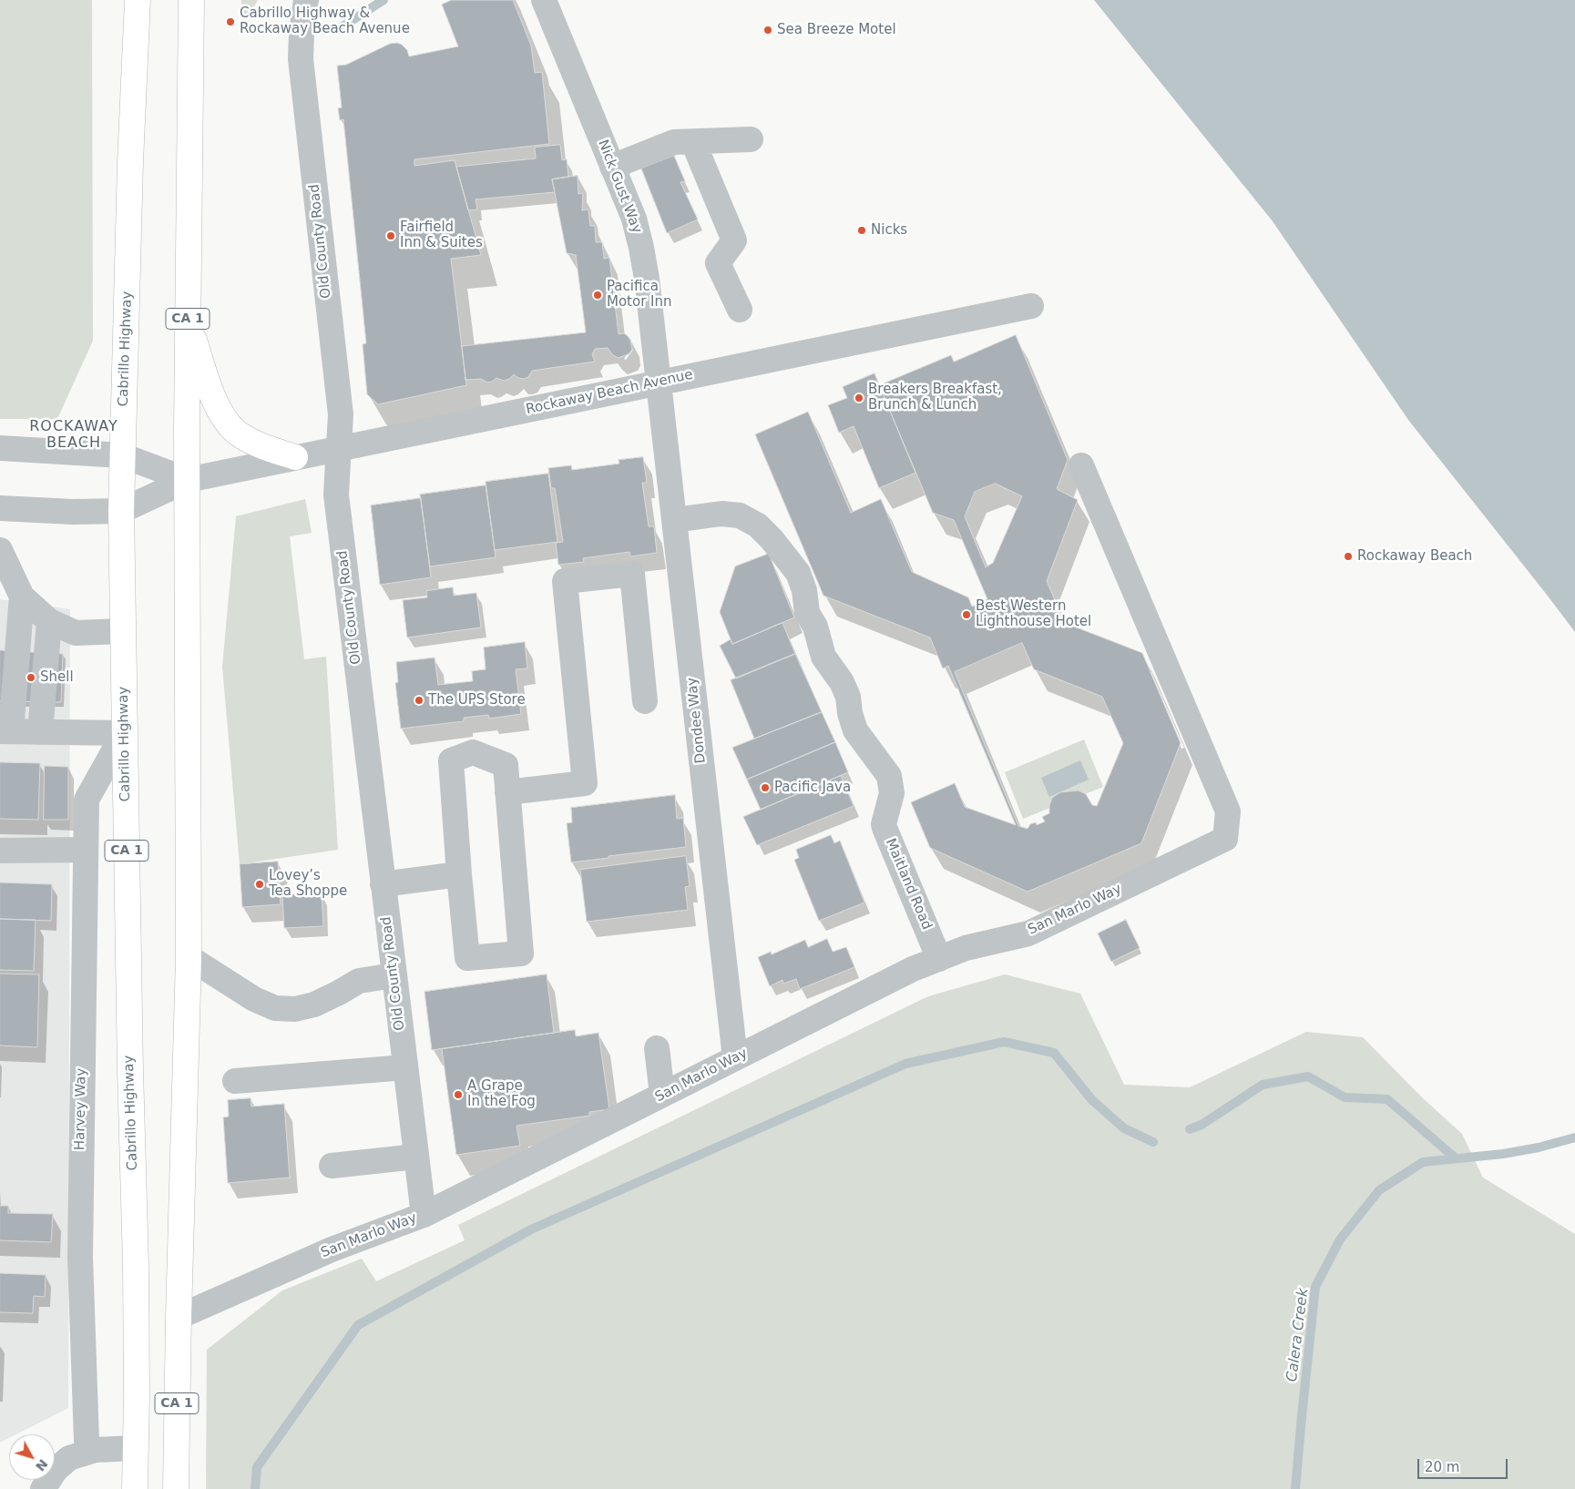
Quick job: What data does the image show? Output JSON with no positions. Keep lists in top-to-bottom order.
{
  "streets": {
    "highway": ["CA 1", "Cabrillo Highway"],
    "street": [
      "Nick Gust Way",
      "Old County Road",
      "Rockaway Beach Avenue",
      "Dondee Way",
      "Maitland Road",
      "San Marlo Way",
      "Harvey Way"
    ]
  },
  "crossings": [
    ["Nick Gust Way", "Rockaway Beach Avenue"],
    ["Nick Gust Way", "Dondee Way"],
    ["Old County Road", "Rockaway Beach Avenue"],
    ["Old County Road", "San Marlo Way"],
    ["CA 1", "Rockaway Beach Avenue"],
    ["CA 1", "San Marlo Way"],
    ["Cabrillo Highway", "Rockaway Beach Avenue"],
    ["Cabrillo Highway", "Harvey Way"],
    ["Rockaway Beach Avenue", "Dondee Way"],
    ["Dondee Way", "Maitland Road"],
    ["Dondee Way", "San Marlo Way"],
    ["Maitland Road", "San Marlo Way"]
  ],
  "districts": ["ROCKAWAY BEACH"],
  "water": ["Calera Creek"],
  "places": [
    "Cabrillo Highway & Rockaway Beach Avenue",
    "Sea Breeze Motel",
    "Nicks",
    "Fairfield Inn & Suites",
    "Pacifica Motor Inn",
    "Breakers Breakfast, Brunch & Lunch",
    "Rockaway Beach",
    "Best Western Lighthouse Hotel",
    "Shell",
    "The UPS Store",
    "Pacific Java",
    "Lovey’s Tea Shoppe",
    "A Grape In the Fog"
  ],
  "scale_bar": "20 m",
  "north": "bottom right"
}
